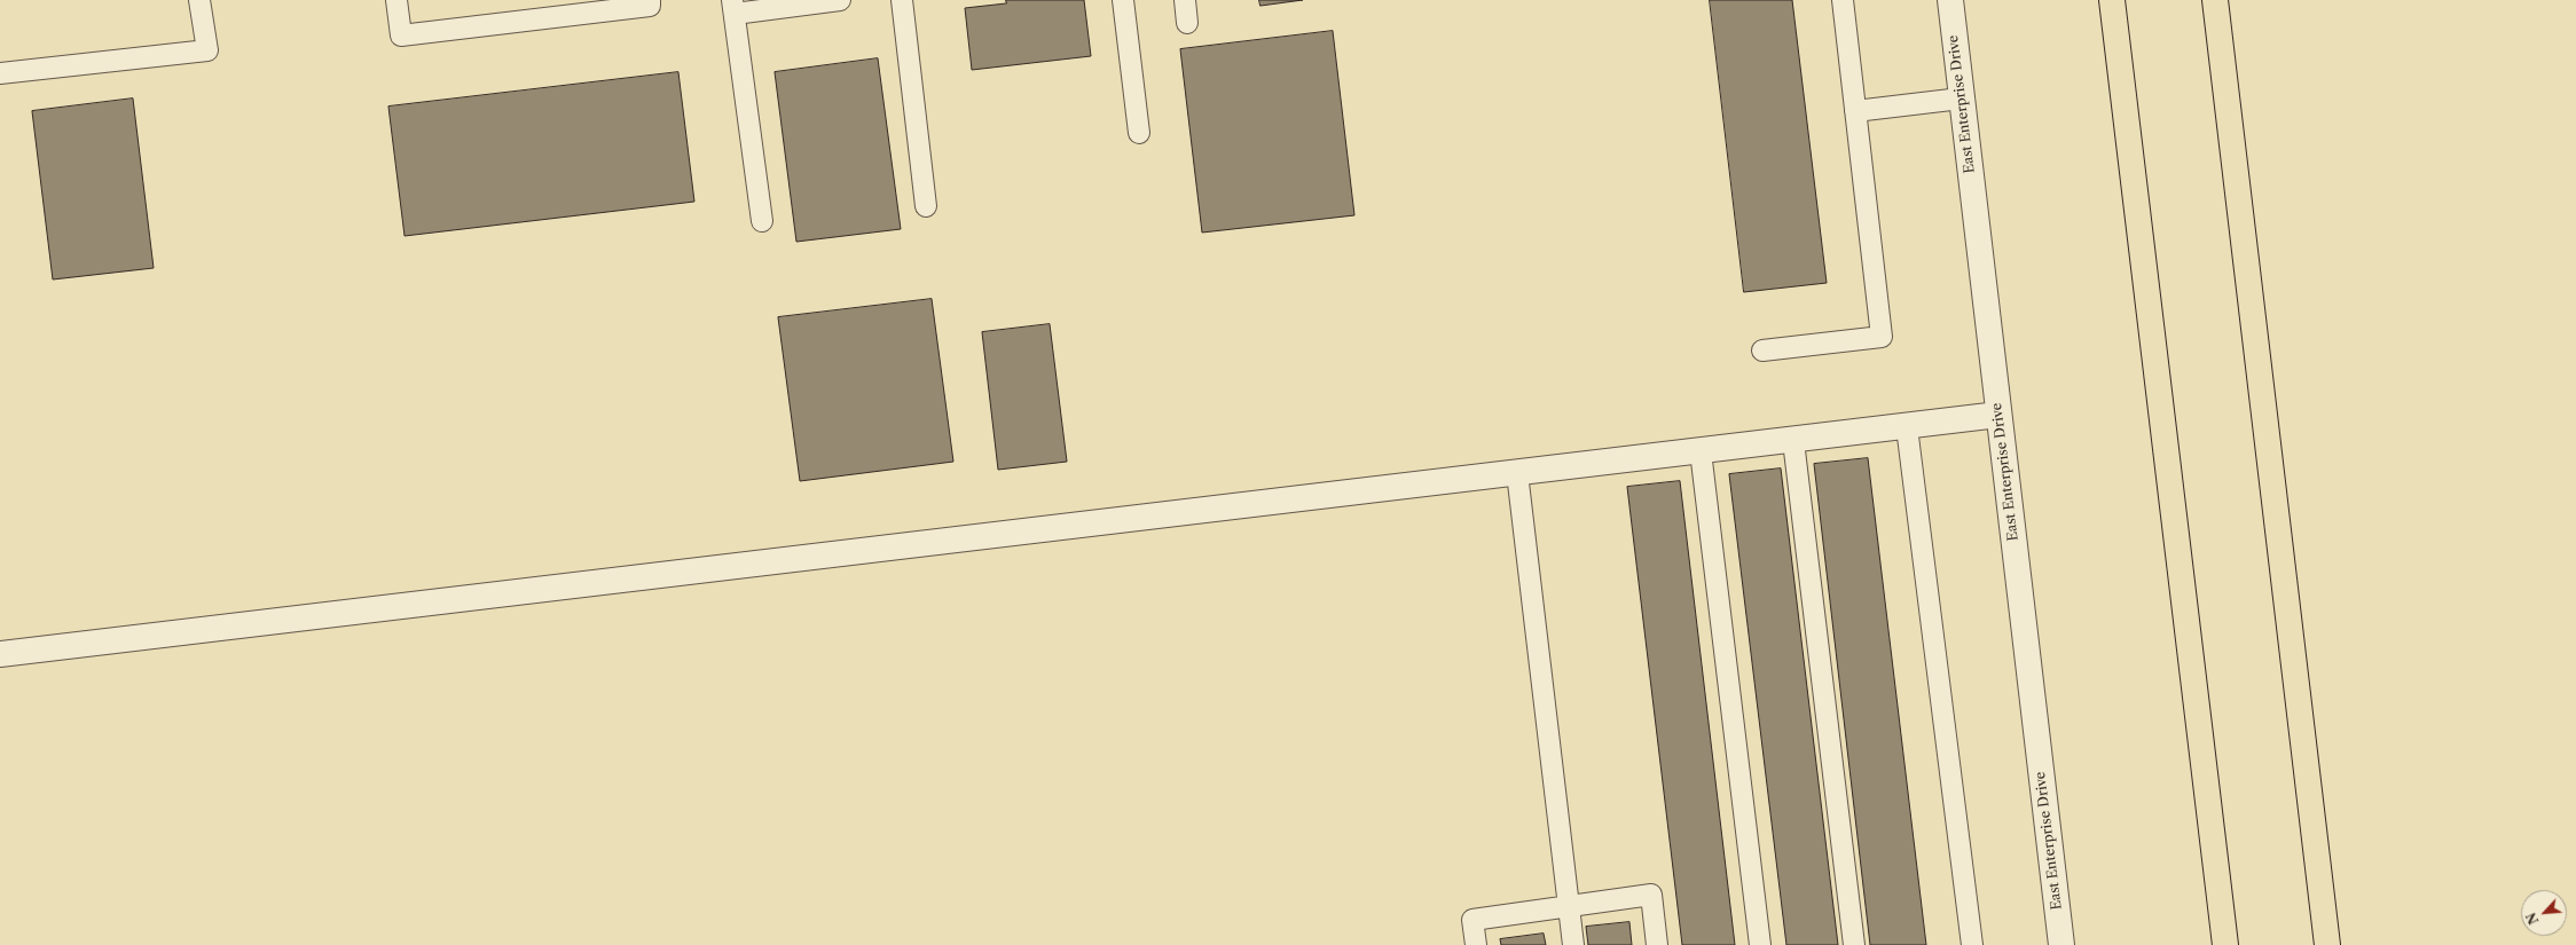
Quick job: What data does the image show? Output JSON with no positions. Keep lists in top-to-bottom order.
{
  "streets": {
    "street": ["East Enterprise Drive"]
  },
  "north": "bottom left"
}
